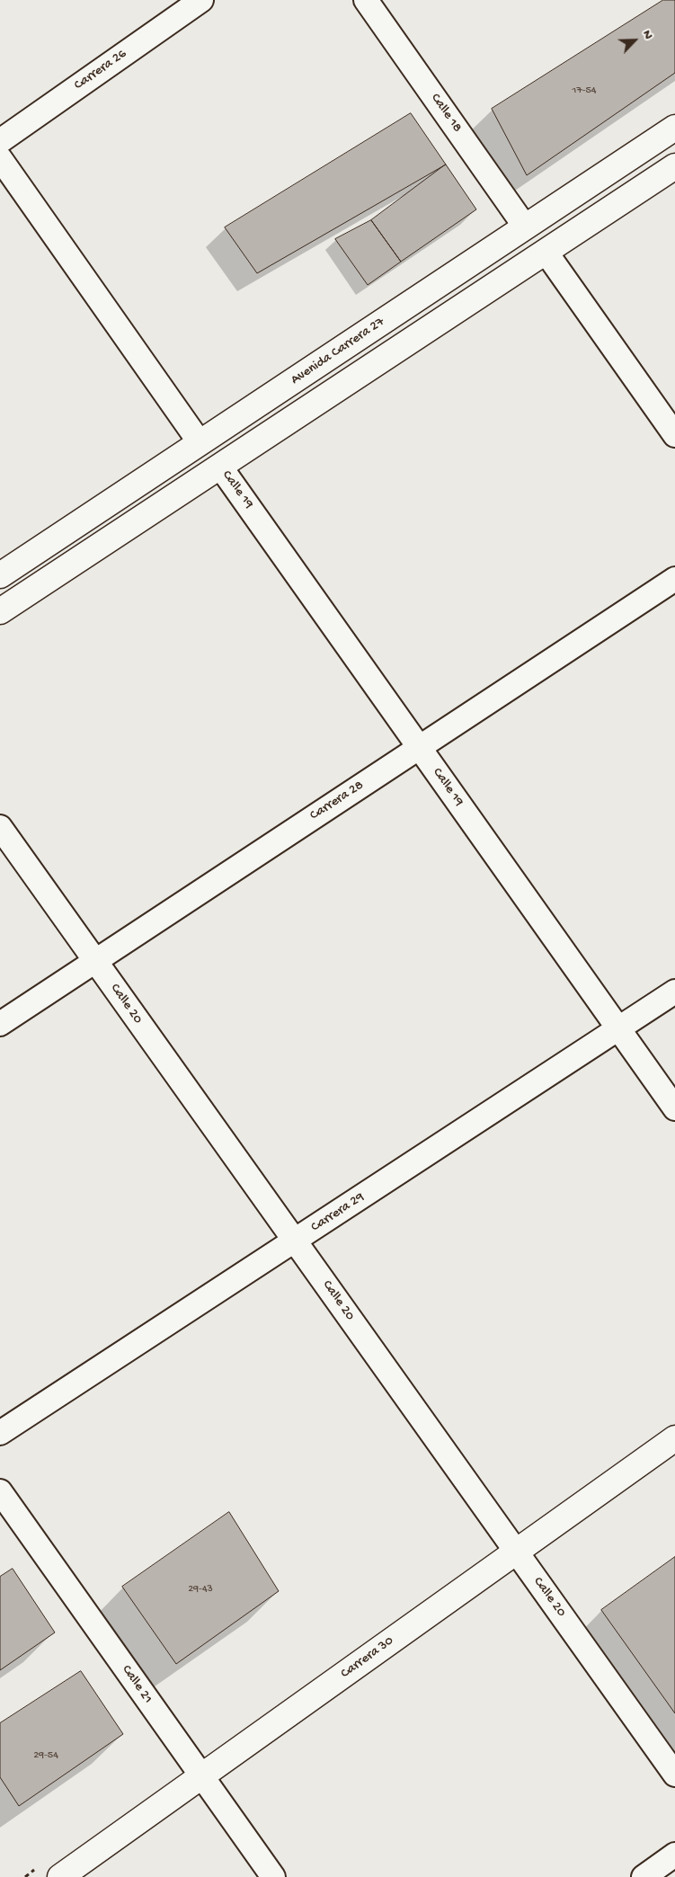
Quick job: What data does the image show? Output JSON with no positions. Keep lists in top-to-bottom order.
{
  "streets": {
    "main road": ["Avenida Carrera 27", "Carrera 30"],
    "street": [
      "Carrera 26",
      "Calle 18",
      "Calle 19",
      "Carrera 28",
      "Calle 20",
      "Carrera 29",
      "Calle 21"
    ]
  },
  "crossings": [
    ["Calle 18", "Avenida Carrera 27"],
    ["Calle 19", "Carrera 28"],
    ["Calle 19", "Carrera 29"],
    ["Carrera 28", "Calle 20"],
    ["Calle 20", "Carrera 29"],
    ["Calle 20", "Carrera 30"],
    ["Carrera 30", "Calle 21"]
  ],
  "house_numbers": ["17-54", "29-43", "29-54"],
  "north": "top right"
}
